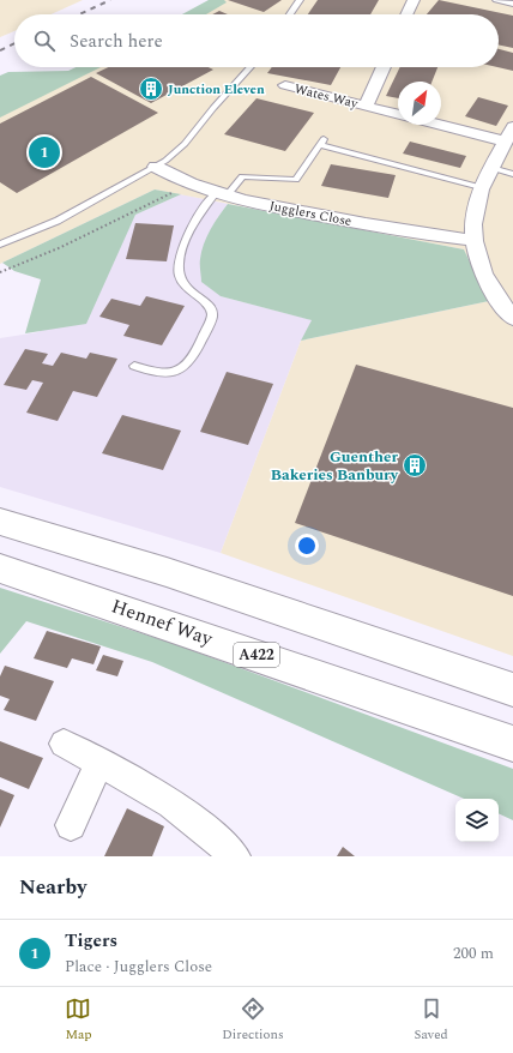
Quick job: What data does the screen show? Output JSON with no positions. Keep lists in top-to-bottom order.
{
  "streets": {
    "highway": ["Hennef Way", "A422"],
    "street": ["Wates Way", "Jugglers Close"]
  },
  "places": {
    "building": ["Junction Eleven", "Guenther Bakeries Banbury"]
  },
  "north": "top right",
  "page": {
    "search": "Search here",
    "pins": "1",
    "heading": "Nearby",
    "list": [
      {
        "mark": "1",
        "name": "Tigers",
        "note": "Place · Jugglers Close",
        "value": "200 m"
      }
    ],
    "nav": ["Map", "Directions", "Saved"]
  }
}
